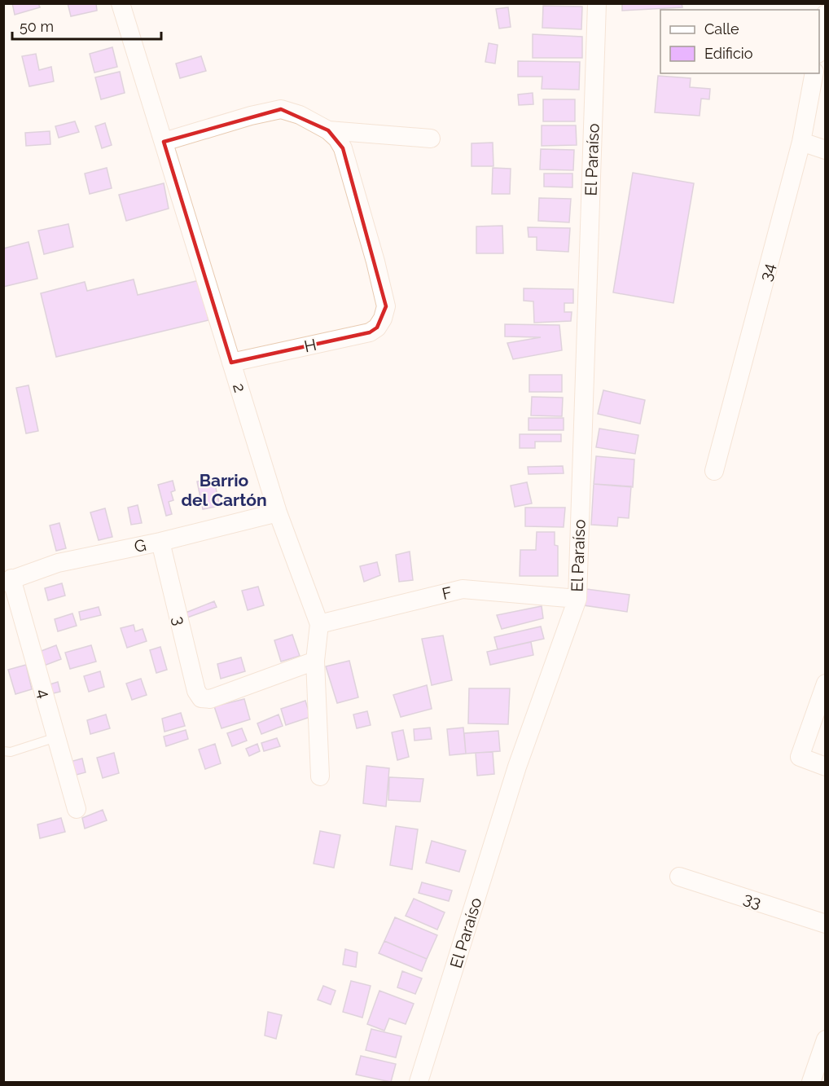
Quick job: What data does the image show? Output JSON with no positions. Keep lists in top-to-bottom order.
{
  "streets": {
    "street": [
      "El Paraíso",
      "34",
      "H",
      "2",
      "G",
      "F",
      "3",
      "4",
      "33"
    ]
  },
  "crossings": [
    ["El Paraíso", "F"],
    ["H", "2"],
    ["2", "G"],
    ["2", "F"],
    ["2", "3"],
    ["G", "3"],
    ["G", "4"]
  ],
  "districts": ["Barrio del Cartón"],
  "legend": ["Calle", "Edificio"],
  "scale_bar": "50 m"
}
